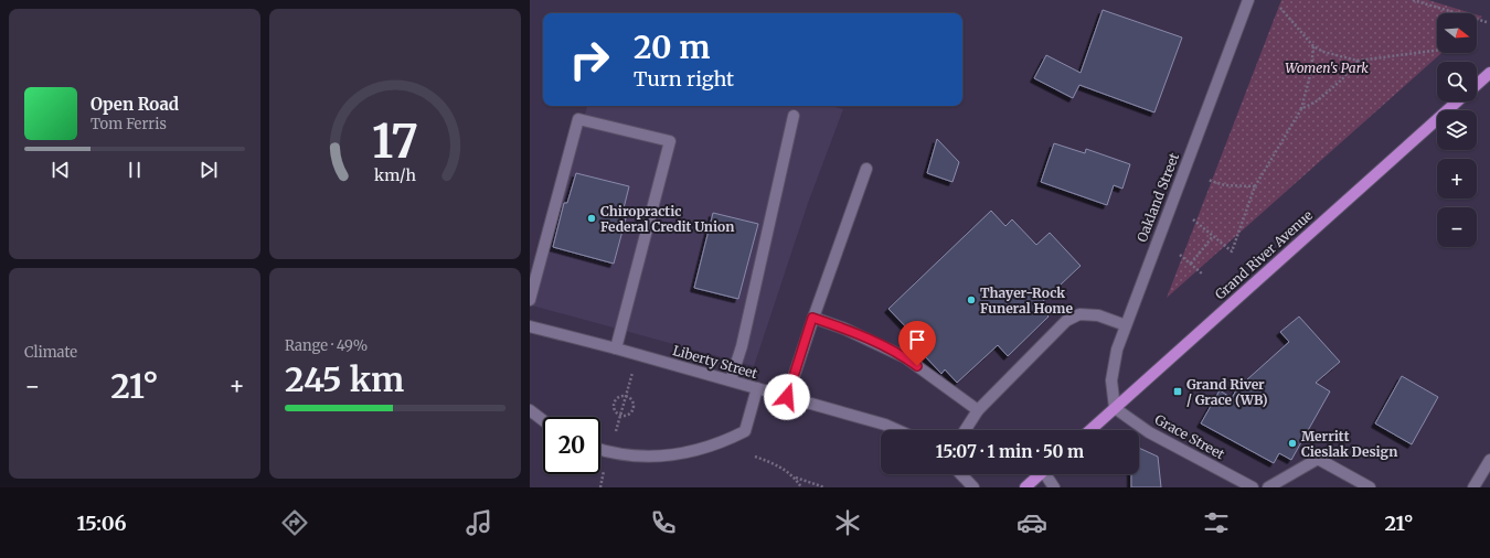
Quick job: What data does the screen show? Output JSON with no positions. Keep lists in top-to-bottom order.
{
  "streets": {
    "main road": ["Grand River Avenue"],
    "street": ["Oakland Street", "Liberty Street", "Grace Street"]
  },
  "crossings": [
    ["Oakland Street", "Grand River Avenue"],
    ["Oakland Street", "Grace Street"],
    ["Grand River Avenue", "Grace Street"]
  ],
  "parks": ["Women's Park"],
  "places": {
    "other": ["Chiropractic Federal Credit Union", "Thayer-Rock Funeral Home", "Merritt Cieslak Design"],
    "transit": ["Grand River / Grace (WB)"]
  },
  "north": "right",
  "page": {
    "map_buttons": ["+", "−"],
    "turn": ["20 m", "Turn right"],
    "song": ["Open Road", "Tom Ferris"],
    "tile": [
      "Climate",
      ["Range · 49%", "245 km"]
    ],
    "heat": ["−", "21°", "+"],
    "limit": "20",
    "trip": "15:07 · 1 min · 50 m",
    "tabs": ["15:06", "21°"],
    "gauge": ["17", "km/h"]
  }
}
